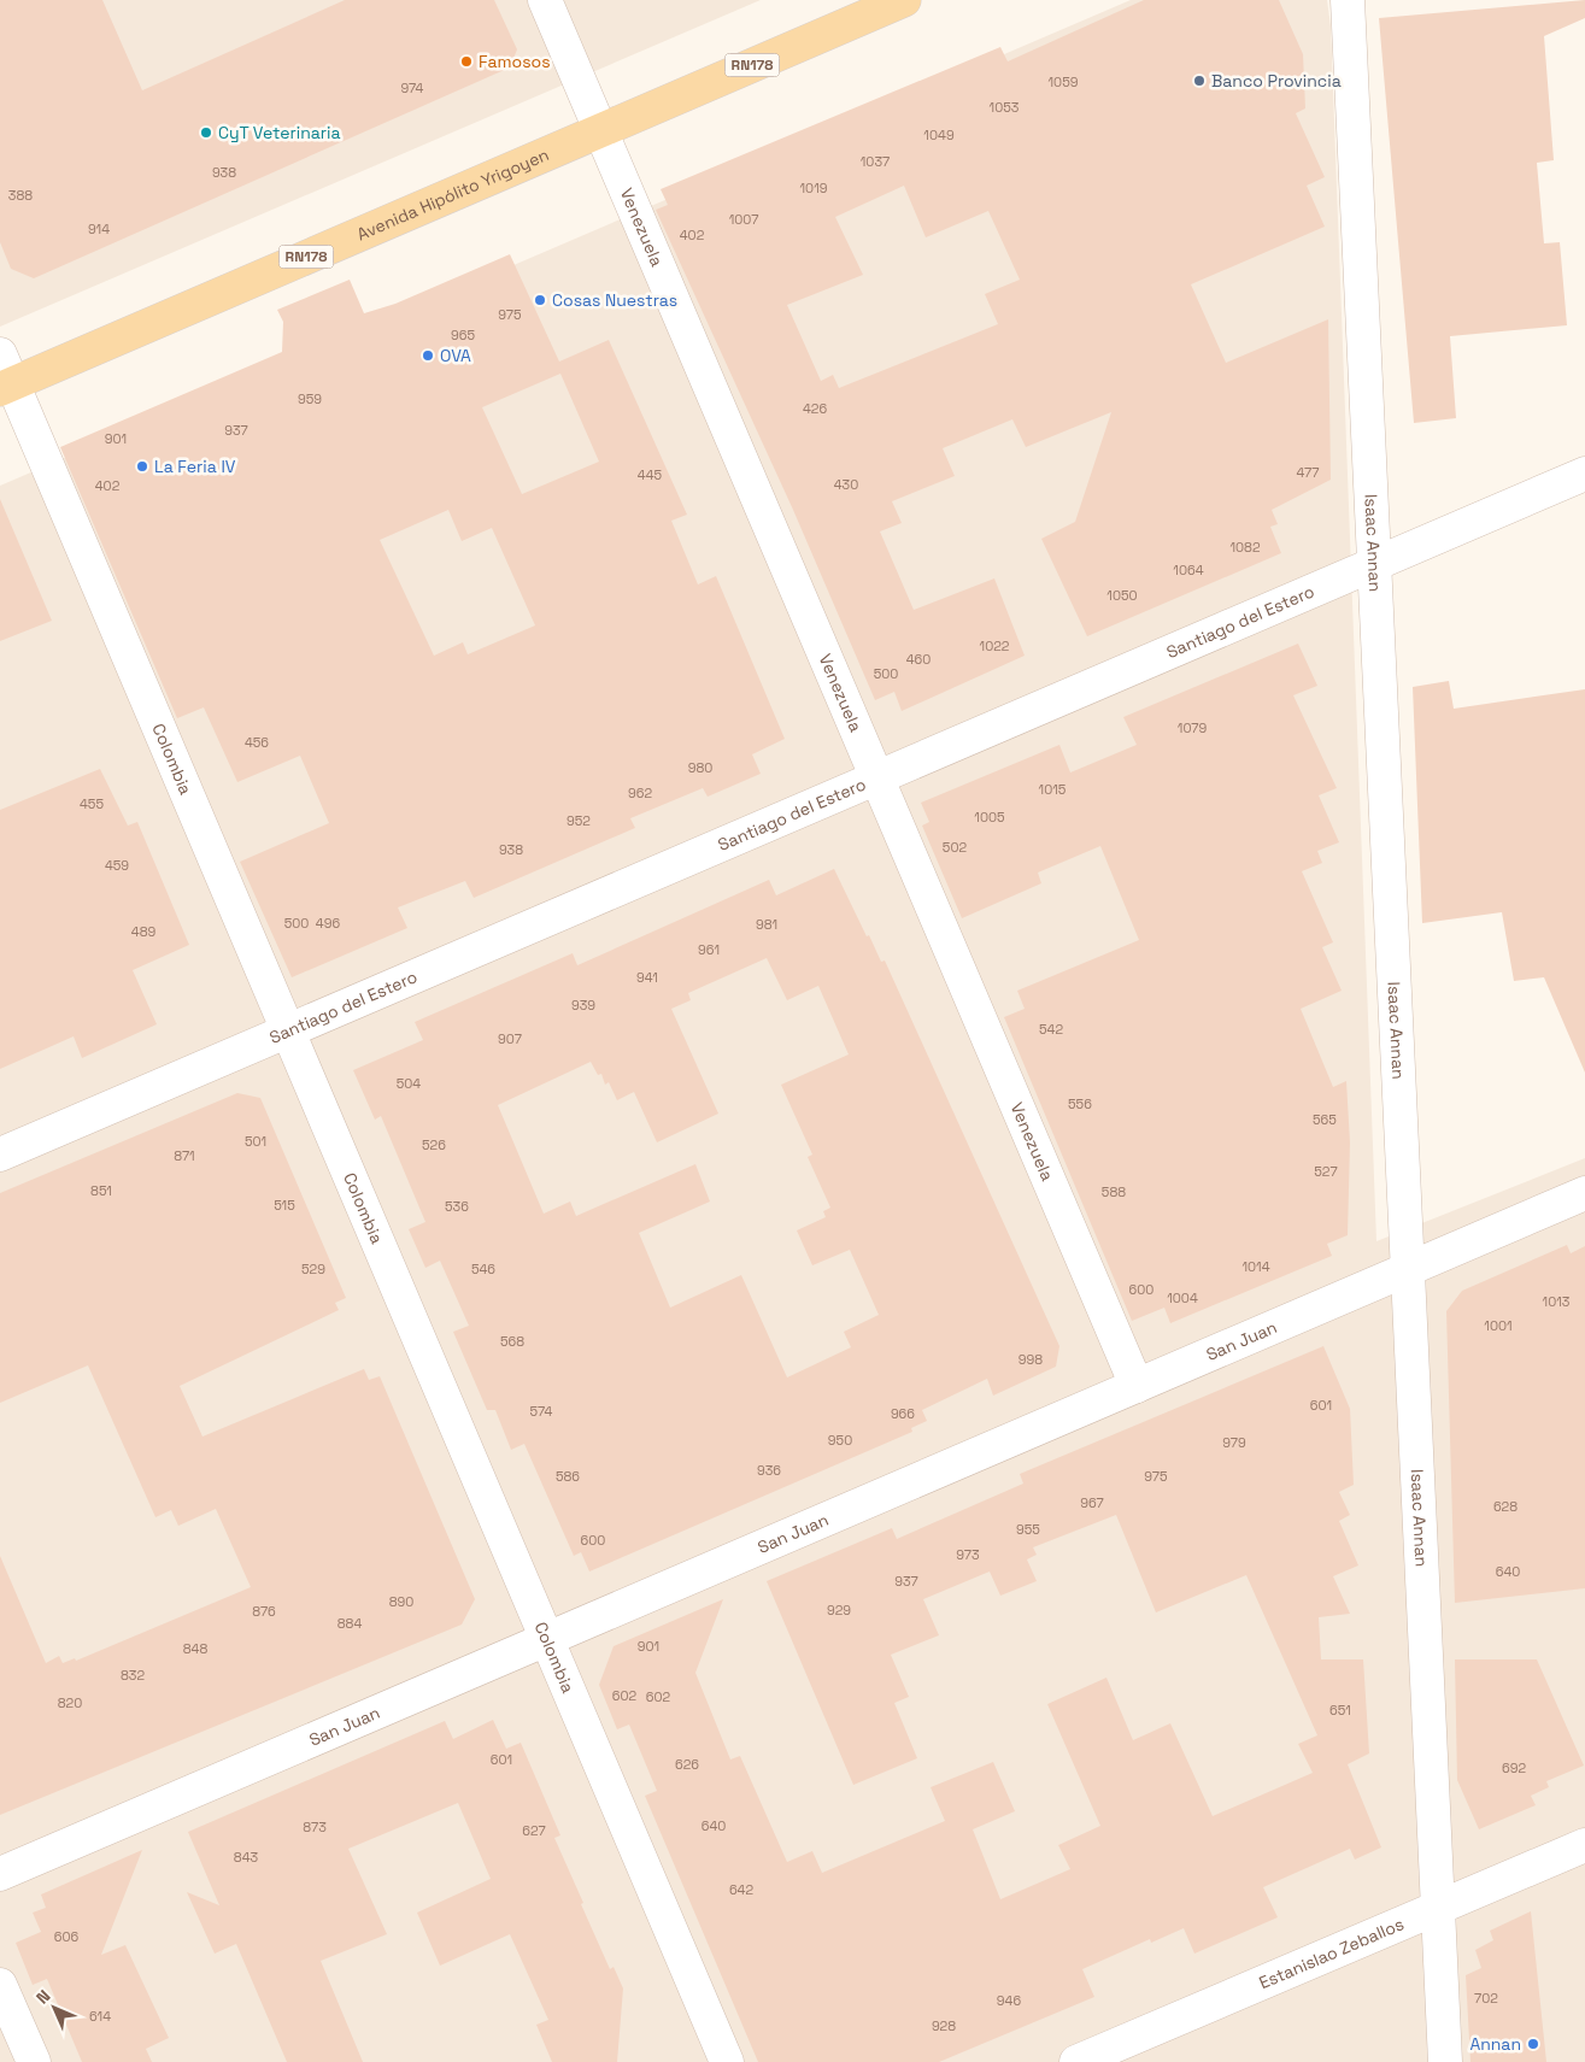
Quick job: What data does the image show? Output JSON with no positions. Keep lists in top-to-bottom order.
{
  "streets": {
    "main road": ["RN178", "Avenida Hipólito Yrigoyen"],
    "street": [
      "Venezuela",
      "Isaac Annan",
      "Santiago del Estero",
      "Colombia",
      "San Juan",
      "Estanislao Zeballos"
    ]
  },
  "crossings": [
    ["Avenida Hipólito Yrigoyen", "Venezuela"],
    ["Avenida Hipólito Yrigoyen", "Colombia"],
    ["Venezuela", "Santiago del Estero"],
    ["Venezuela", "San Juan"],
    ["Isaac Annan", "Santiago del Estero"],
    ["Isaac Annan", "San Juan"],
    ["Isaac Annan", "Estanislao Zeballos"],
    ["Santiago del Estero", "Colombia"],
    ["Colombia", "San Juan"]
  ],
  "places": [
    "Famosos",
    "Banco Provincia",
    "CyT Veterinaria",
    "Cosas Nuestras",
    "OVA",
    "La Feria IV",
    "Annan"
  ],
  "house_numbers": [
    "1059",
    "974",
    "1053",
    "1049",
    "1037",
    "938",
    "1019",
    "388",
    "1007",
    "914",
    "402",
    "975",
    "965",
    "959",
    "426",
    "937",
    "901",
    "477",
    "445",
    "430",
    "402",
    "1082",
    "1064",
    "1050",
    "1022",
    "460",
    "500",
    "1079",
    "456",
    "980",
    "1015",
    "962",
    "455",
    "1005",
    "952",
    "502",
    "938",
    "459",
    "500",
    "496",
    "981",
    "489",
    "961",
    "941",
    "939",
    "542",
    "907",
    "504",
    "556",
    "565",
    "501",
    "526",
    "871",
    "527",
    "851",
    "588",
    "515",
    "536",
    "1014",
    "529",
    "546",
    "600",
    "1004",
    "1013",
    "1001",
    "568",
    "998",
    "601",
    "574",
    "966",
    "950",
    "979",
    "936",
    "586",
    "975",
    "967",
    "628",
    "955",
    "600",
    "973",
    "640",
    "937",
    "890",
    "929",
    "876",
    "884",
    "901",
    "848",
    "832",
    "602",
    "602",
    "820",
    "651",
    "601",
    "626",
    "692",
    "640",
    "873",
    "627",
    "843",
    "642",
    "606",
    "702",
    "946",
    "614",
    "928"
  ],
  "north": "top left"
}
